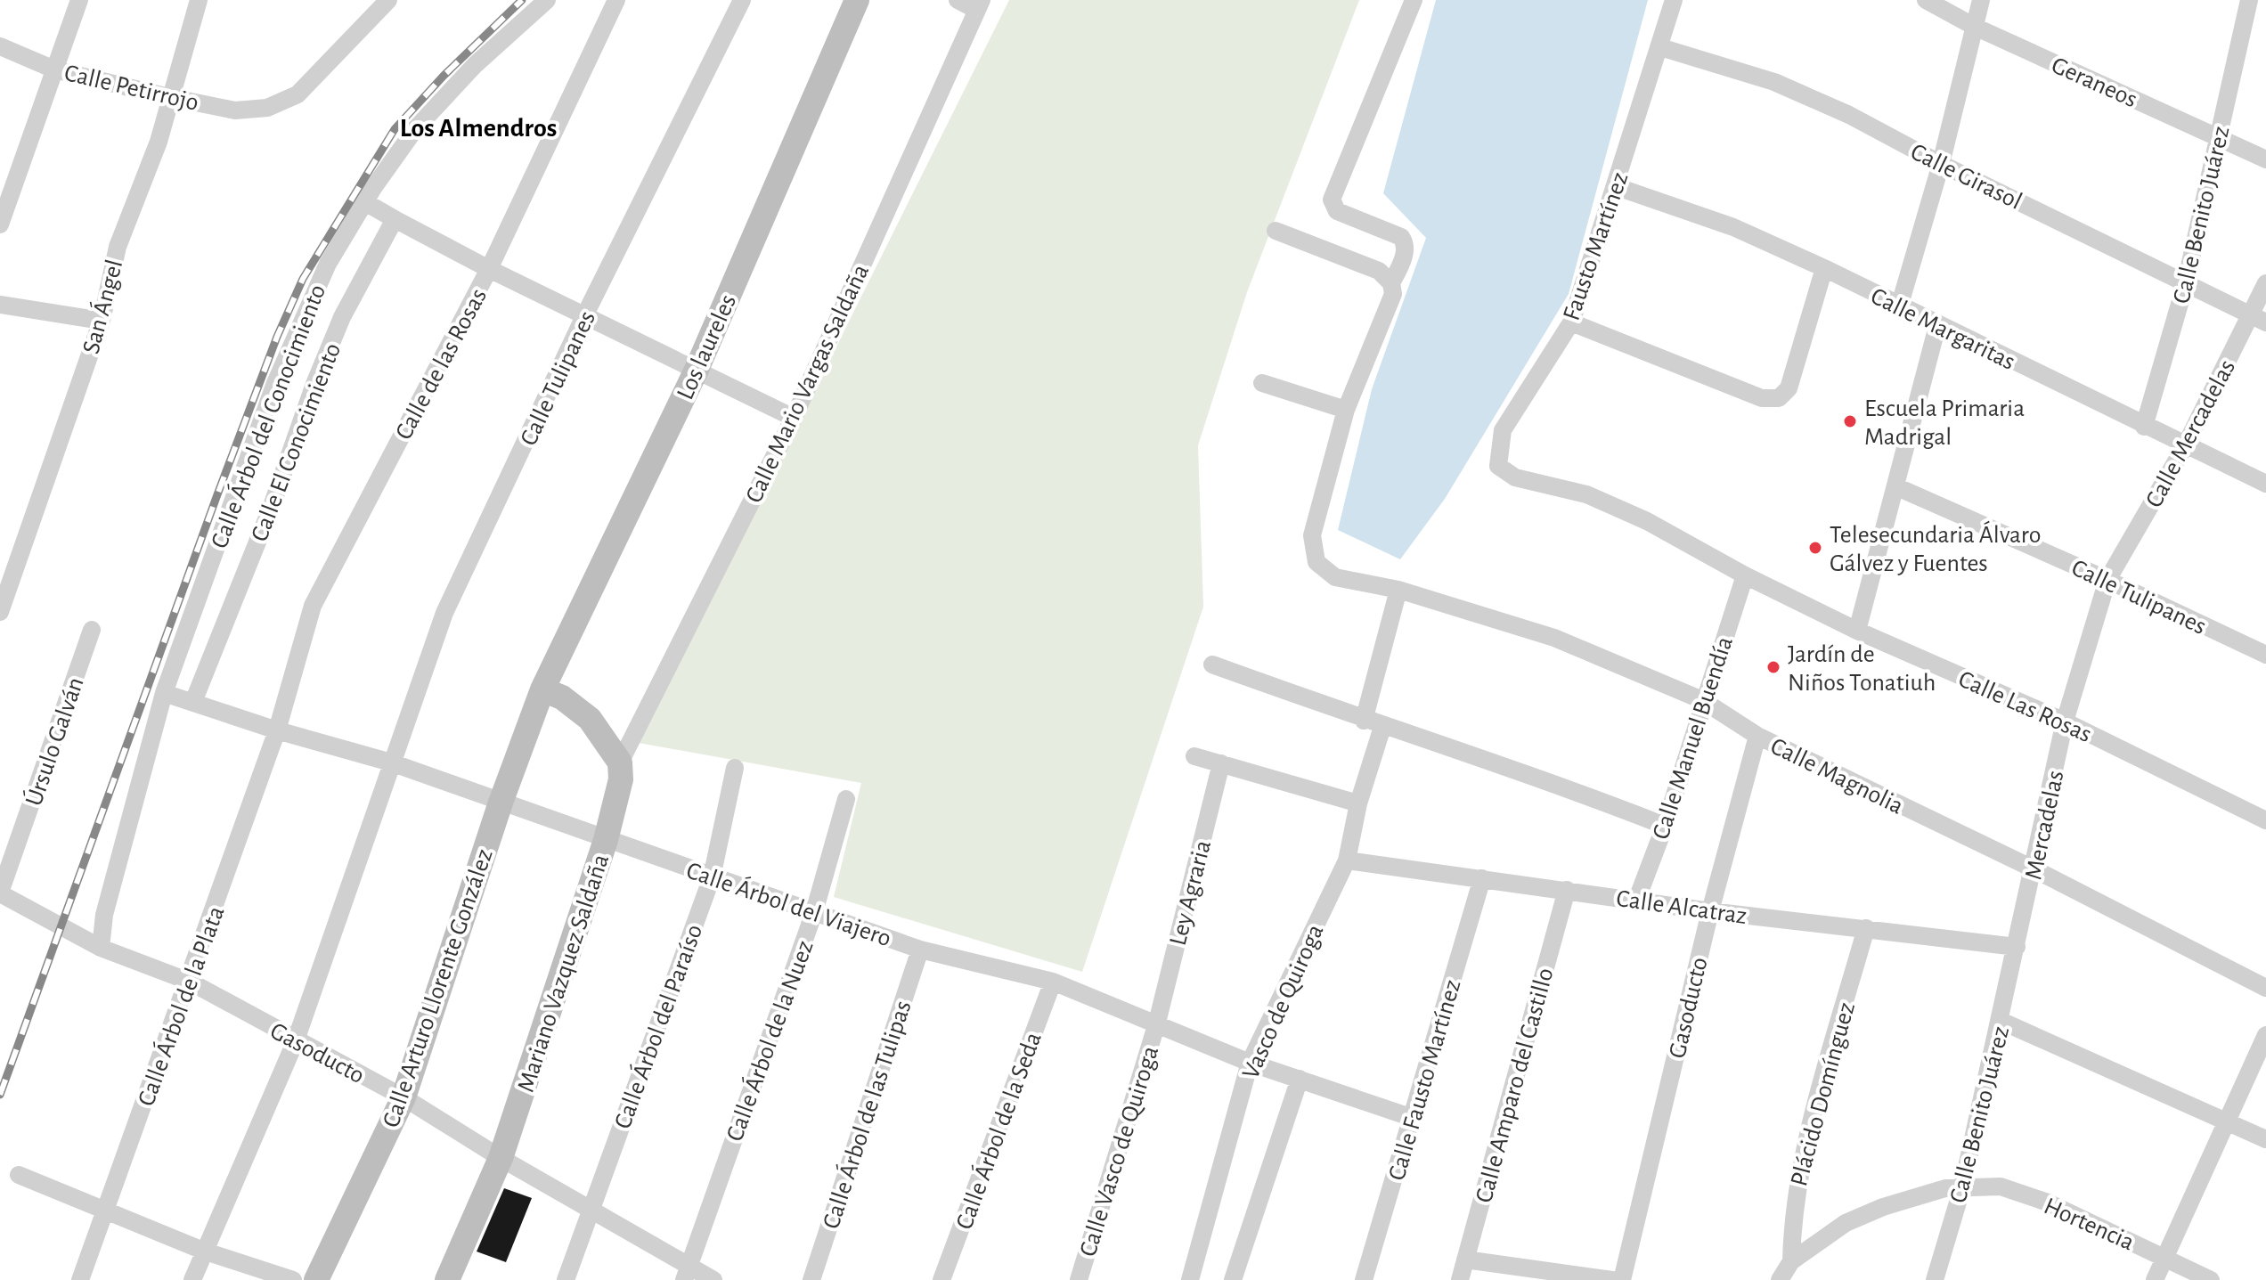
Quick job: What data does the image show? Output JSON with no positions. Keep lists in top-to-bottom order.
{
  "streets": {
    "street": [
      "Geraneos",
      "Calle Petirrojo",
      "Calle Girasol",
      "Calle Benito Juárez",
      "Fausto Martínez",
      "San Ángel",
      "Calle Margaritas",
      "Los laureles",
      "Calle de las Rosas",
      "Calle Tulipanes",
      "Calle Mario Vargas Saldaña",
      "Calle Árbol del Conocimiento",
      "Calle Mercadelas",
      "Calle El Conocimiento",
      "Calle Las Rosas",
      "Calle Manuel Buendía",
      "Úrsulo Galván",
      "Calle Magnolia",
      "Mercadelas",
      "Ley Agraria",
      "Calle Árbol del Viajero",
      "Calle Alcatraz",
      "Mariano Vazquez Saldaña",
      "Calle Arturo Llorente González",
      "Vasco de Quiroga",
      "Calle Árbol de la Plata",
      "Gasoducto",
      "Calle Árbol del Paraíso",
      "Calle Árbol de la Nuez",
      "Calle Fausto Martínez",
      "Calle Amparo del Castillo",
      "Plácido Domínguez",
      "Calle Árbol de las Tulipas",
      "Calle Árbol de la Seda",
      "Calle Vasco de Quiroga",
      "Hortencia"
    ]
  },
  "crossings": [
    ["Geraneos", "Calle Benito Juárez"],
    ["Calle Petirrojo", "San Ángel"],
    ["Calle Girasol", "Calle Benito Juárez"],
    ["Calle Girasol", "Fausto Martínez"],
    ["Calle Girasol", "Calle Mercadelas"],
    ["Calle Benito Juárez", "Calle Margaritas"],
    ["Calle Benito Juárez", "Mercadelas"],
    ["Calle Benito Juárez", "Calle Alcatraz"],
    ["Calle Benito Juárez", "Hortencia"],
    ["Fausto Martínez", "Calle Margaritas"],
    ["Fausto Martínez", "Calle Las Rosas"],
    ["Fausto Martínez", "Calle Manuel Buendía"],
    ["Calle Margaritas", "Calle Mercadelas"],
    ["Los laureles", "Calle Arturo Llorente González"],
    ["Calle de las Rosas", "Calle Árbol del Viajero"],
    ["Calle de las Rosas", "Calle Árbol de la Plata"],
    ["Calle Tulipanes", "Calle Mercadelas"],
    ["Calle Tulipanes", "Mercadelas"],
    ["Calle Tulipanes", "Calle Árbol del Viajero"],
    ["Calle Tulipanes", "Gasoducto"],
    ["Calle Mario Vargas Saldaña", "Mariano Vazquez Saldaña"],
    ["Calle Árbol del Conocimiento", "Calle Árbol del Viajero"],
    ["Calle Árbol del Conocimiento", "Gasoducto"],
    ["Calle Mercadelas", "Mercadelas"],
    ["Calle El Conocimiento", "Calle Árbol del Viajero"],
    ["Calle Las Rosas", "Calle Manuel Buendía"],
    ["Calle Las Rosas", "Mercadelas"],
    ["Calle Manuel Buendía", "Calle Magnolia"],
    ["Calle Manuel Buendía", "Calle Alcatraz"],
    ["Úrsulo Galván", "Gasoducto"],
    ["Calle Magnolia", "Mercadelas"],
    ["Calle Magnolia", "Gasoducto"],
    ["Mercadelas", "Calle Alcatraz"],
    ["Ley Agraria", "Calle Árbol del Viajero"],
    ["Ley Agraria", "Calle Vasco de Quiroga"],
    ["Calle Árbol del Viajero", "Mariano Vazquez Saldaña"],
    ["Calle Árbol del Viajero", "Calle Arturo Llorente González"],
    ["Calle Árbol del Viajero", "Vasco de Quiroga"],
    ["Calle Árbol del Viajero", "Calle Árbol de la Plata"],
    ["Calle Árbol del Viajero", "Calle Árbol del Paraíso"],
    ["Calle Árbol del Viajero", "Calle Árbol de la Nuez"],
    ["Calle Árbol del Viajero", "Calle Fausto Martínez"],
    ["Calle Árbol del Viajero", "Calle Árbol de las Tulipas"],
    ["Calle Árbol del Viajero", "Calle Árbol de la Seda"],
    ["Calle Árbol del Viajero", "Calle Vasco de Quiroga"],
    ["Calle Alcatraz", "Vasco de Quiroga"],
    ["Calle Alcatraz", "Gasoducto"],
    ["Calle Alcatraz", "Calle Fausto Martínez"],
    ["Calle Alcatraz", "Calle Amparo del Castillo"],
    ["Calle Alcatraz", "Plácido Domínguez"],
    ["Mariano Vazquez Saldaña", "Gasoducto"],
    ["Calle Arturo Llorente González", "Gasoducto"],
    ["Calle Árbol de la Plata", "Gasoducto"],
    ["Gasoducto", "Calle Árbol del Paraíso"],
    ["Gasoducto", "Calle Árbol de la Nuez"],
    ["Plácido Domínguez", "Hortencia"]
  ],
  "districts": ["Los Almendros"],
  "places": ["Escuela Primaria Madrigal", "Telesecundaria Álvaro Gálvez y Fuentes", "Jardín de Niños Tonatiuh"]
}
